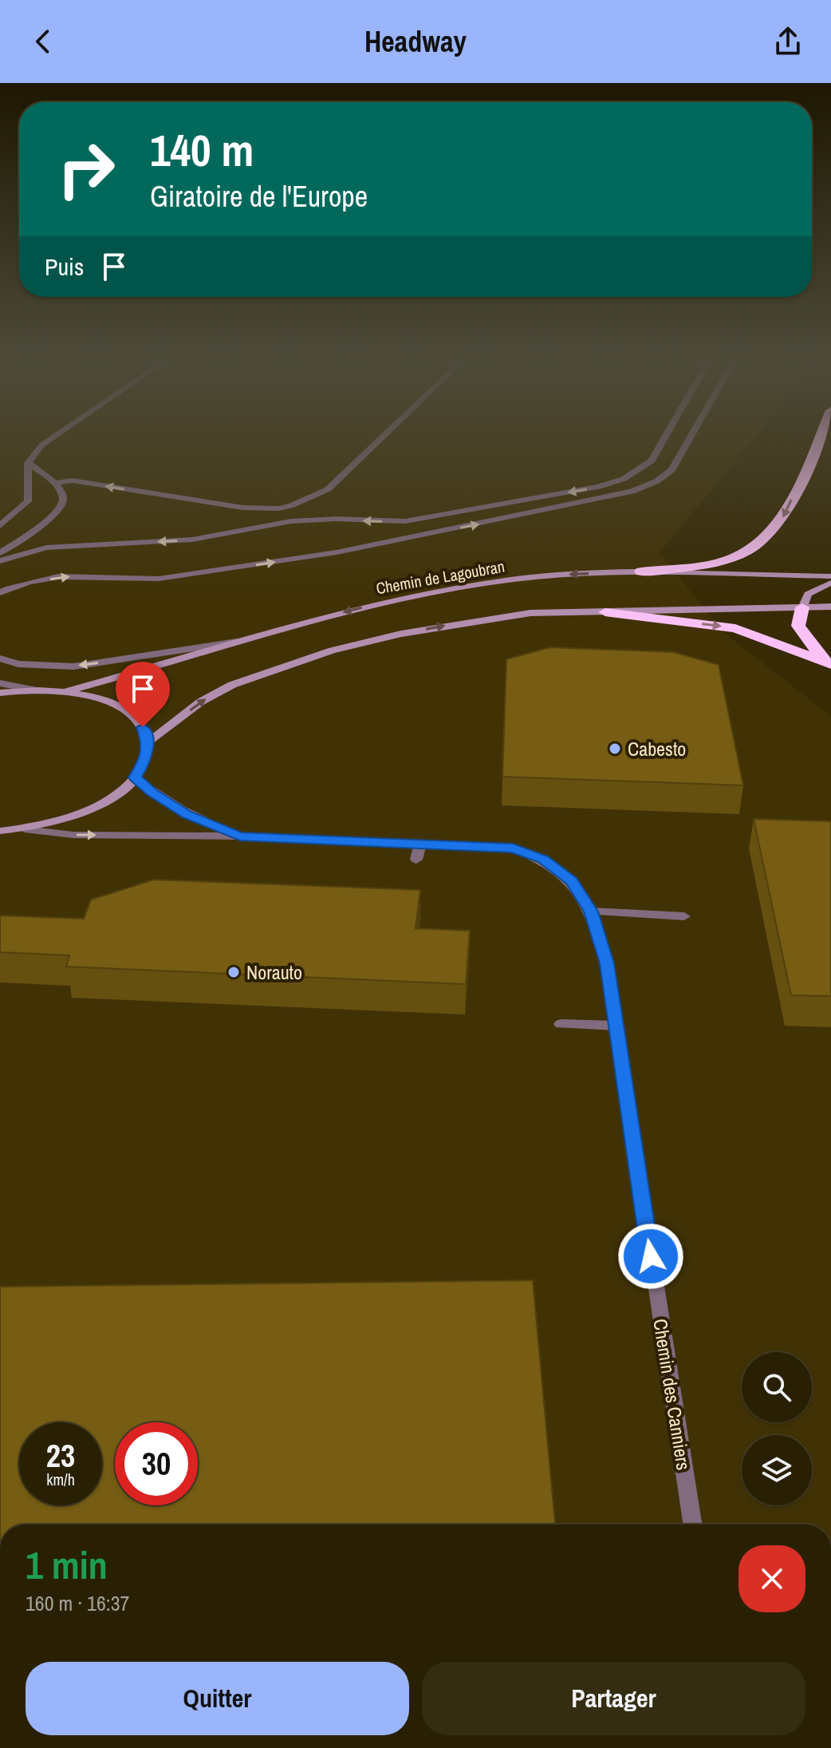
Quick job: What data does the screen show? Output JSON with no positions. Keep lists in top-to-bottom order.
{
  "streets": {
    "main road": ["Chemin de Lagoubran"],
    "street": ["Chemin des Canniers"]
  },
  "places": ["Cabesto", "Norauto"],
  "page": {
    "header": "Headway",
    "turn": ["140 m", "Giratoire de l'Europe"],
    "then": "Puis",
    "speed": "23 km/h",
    "limit": "30",
    "heading": ["1 min", "160 m · 16:37"],
    "buttons": ["Quitter", "Partager"]
  }
}
